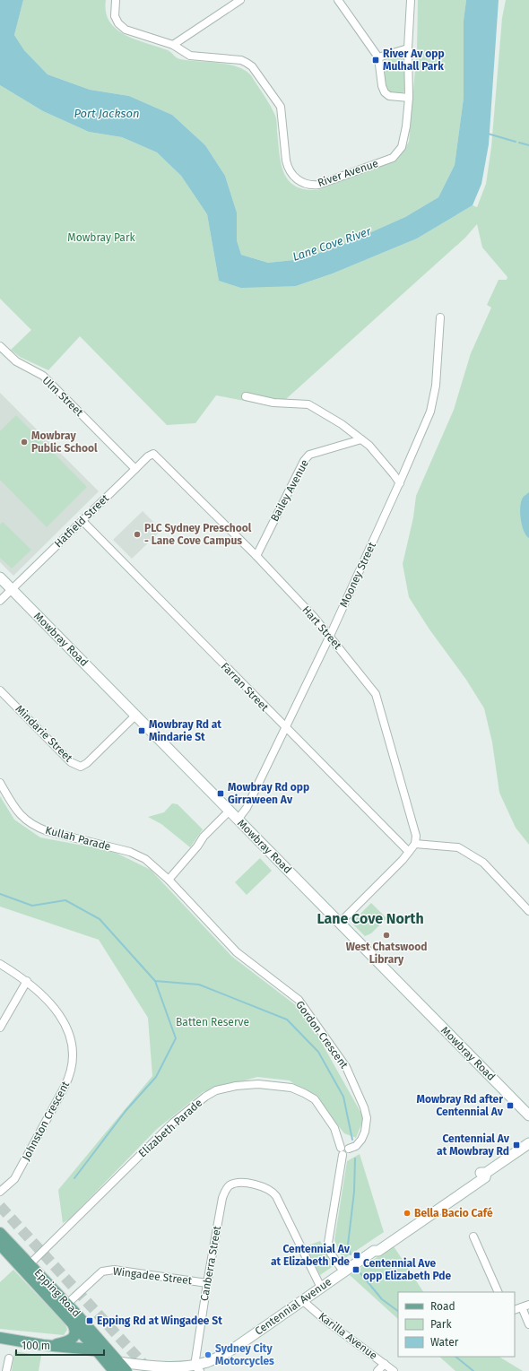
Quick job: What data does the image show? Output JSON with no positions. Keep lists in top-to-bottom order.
{
  "streets": {
    "main road": ["Mowbray Road", "Epping Road", "Centennial Avenue"],
    "street": [
      "River Avenue",
      "Ulm Street",
      "Bailey Avenue",
      "Hatfield Street",
      "Mooney Street",
      "Hart Street",
      "Farran Street",
      "Mindarie Street",
      "Kullah Parade",
      "Gordon Crescent",
      "Johnston Crescent",
      "Elizabeth Parade",
      "Canberra Street",
      "Wingadee Street",
      "Karilla Avenue"
    ]
  },
  "crossings": [
    ["Ulm Street", "Hatfield Street"],
    ["Bailey Avenue", "Hart Street"],
    ["Hatfield Street", "Hart Street"],
    ["Hatfield Street", "Mowbray Road"],
    ["Hatfield Street", "Farran Street"],
    ["Mooney Street", "Hart Street"],
    ["Mooney Street", "Mowbray Road"],
    ["Mooney Street", "Farran Street"],
    ["Mowbray Road", "Mindarie Street"],
    ["Kullah Parade", "Gordon Crescent"],
    ["Gordon Crescent", "Elizabeth Parade"],
    ["Elizabeth Parade", "Epping Road"],
    ["Canberra Street", "Wingadee Street"],
    ["Canberra Street", "Centennial Avenue"],
    ["Wingadee Street", "Epping Road"],
    ["Epping Road", "Centennial Avenue"],
    ["Centennial Avenue", "Karilla Avenue"]
  ],
  "districts": ["Lane Cove North"],
  "water": ["Port Jackson", "Lane Cove River"],
  "parks": ["Mowbray Park", "Batten Reserve"],
  "places": {
    "transit": [
      "River Av opp Mulhall Park",
      "Mowbray Rd at Mindarie St",
      "Mowbray Rd opp Girraween Av",
      "Mowbray Rd after Centennial Av",
      "Centennial Av at Mowbray Rd",
      "Centennial Av at Elizabeth Pde",
      "Centennial Ave opp Elizabeth Pde",
      "Epping Rd at Wingadee St"
    ],
    "other": [
      "Mowbray Public School",
      "PLC Sydney Preschool - Lane Cove Campus",
      "West Chatswood Library",
      "Bella Bacio Café",
      "Sydney City Motorcycles"
    ]
  },
  "legend": ["Road", "Park", "Water"],
  "scale_bar": "100 m"
}
